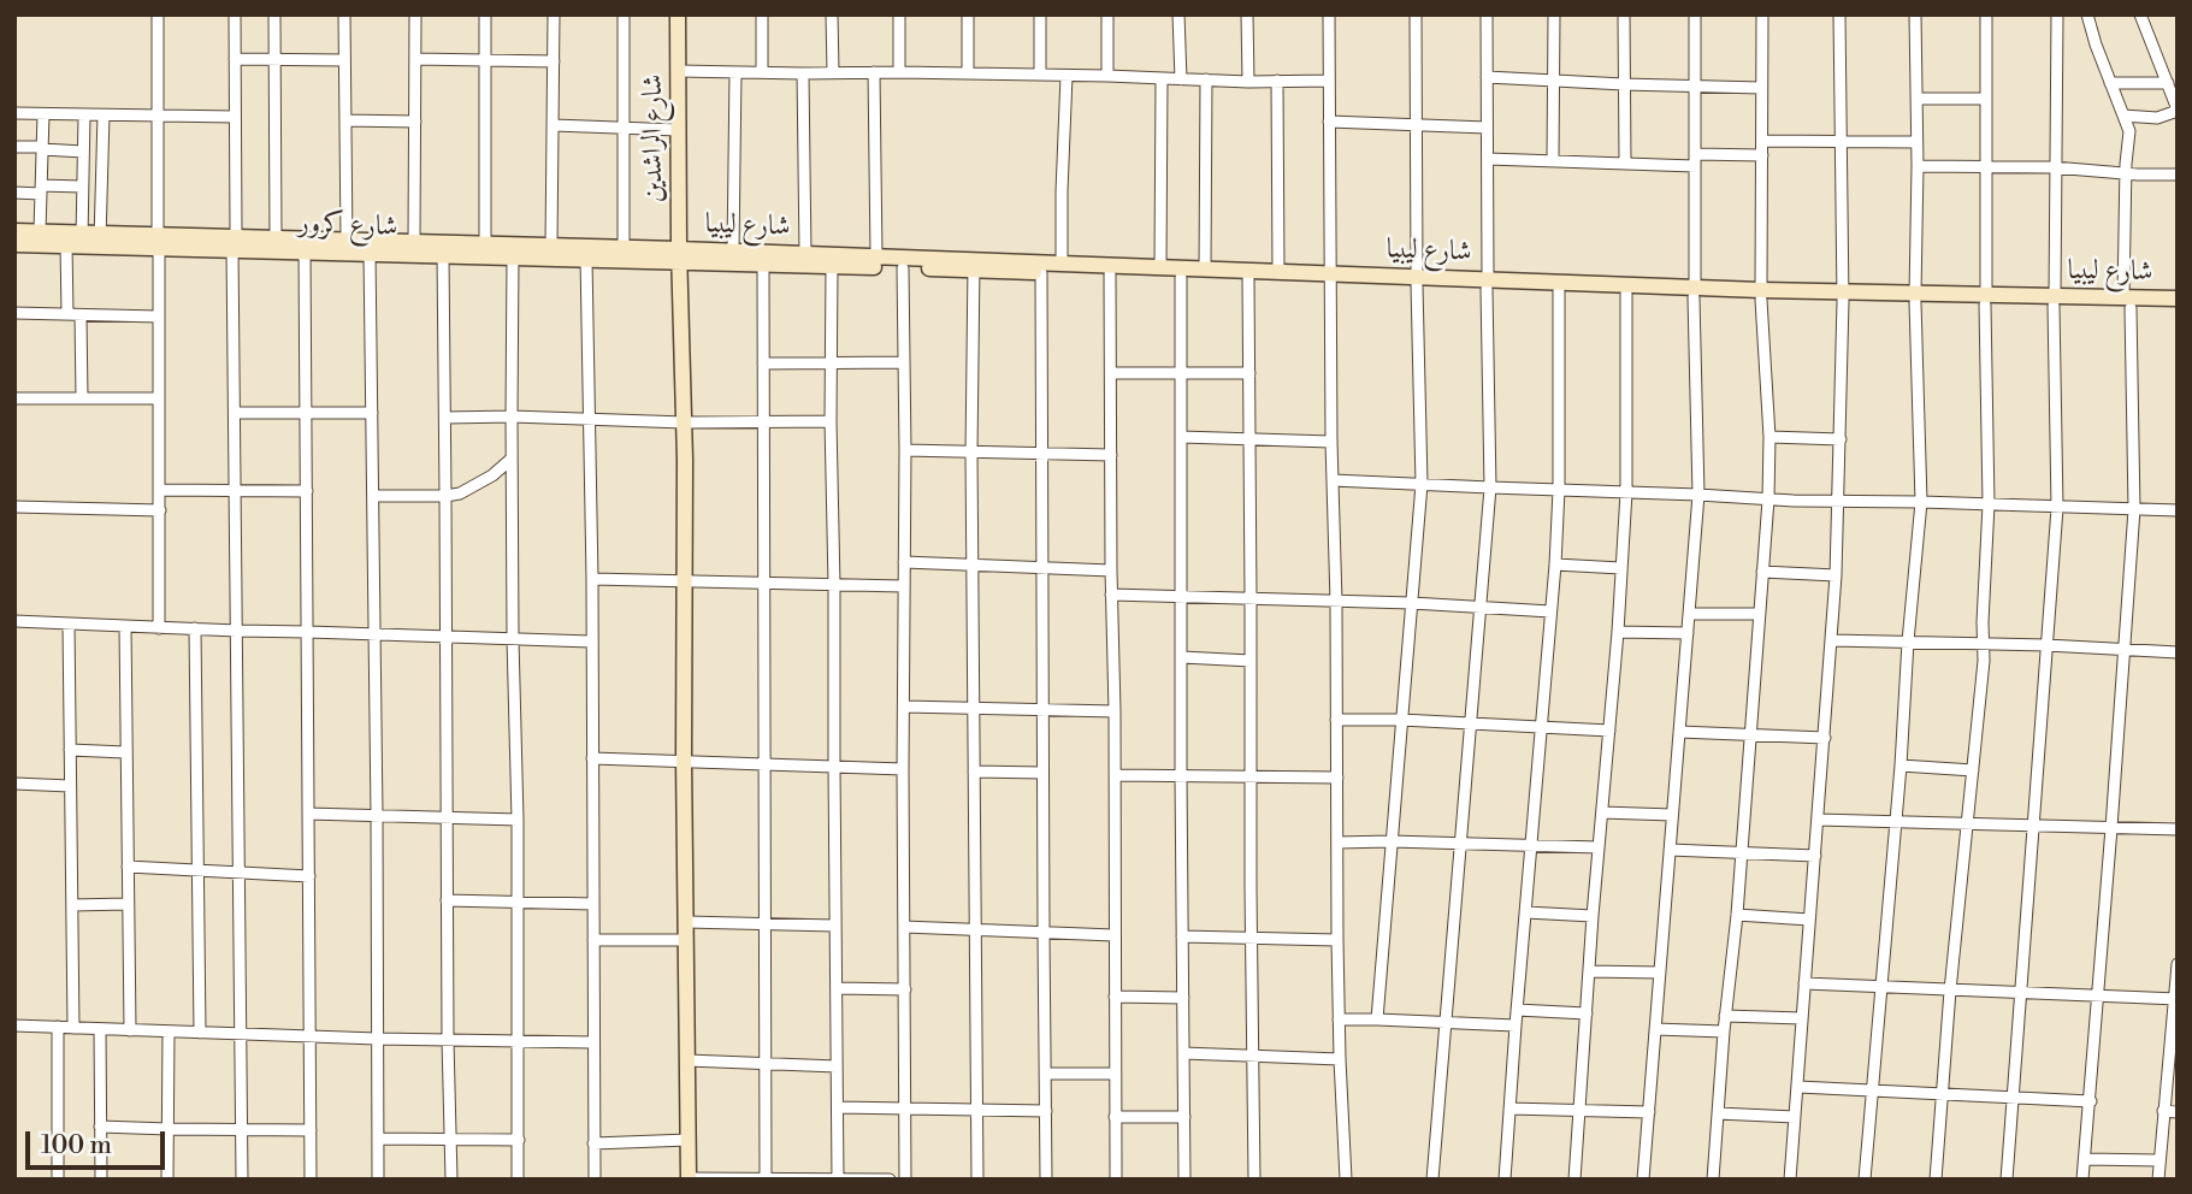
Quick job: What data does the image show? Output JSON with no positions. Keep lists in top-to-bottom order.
{
  "streets": {
    "main road": ["شارع الراشدين", "شارع كرور", "شارع ليبيا"]
  },
  "crossings": [
    ["شارع الراشدين", "شارع كرور"],
    ["شارع الراشدين", "شارع ليبيا"],
    ["شارع كرور", "شارع ليبيا"]
  ],
  "scale_bar": "100 m"
}
